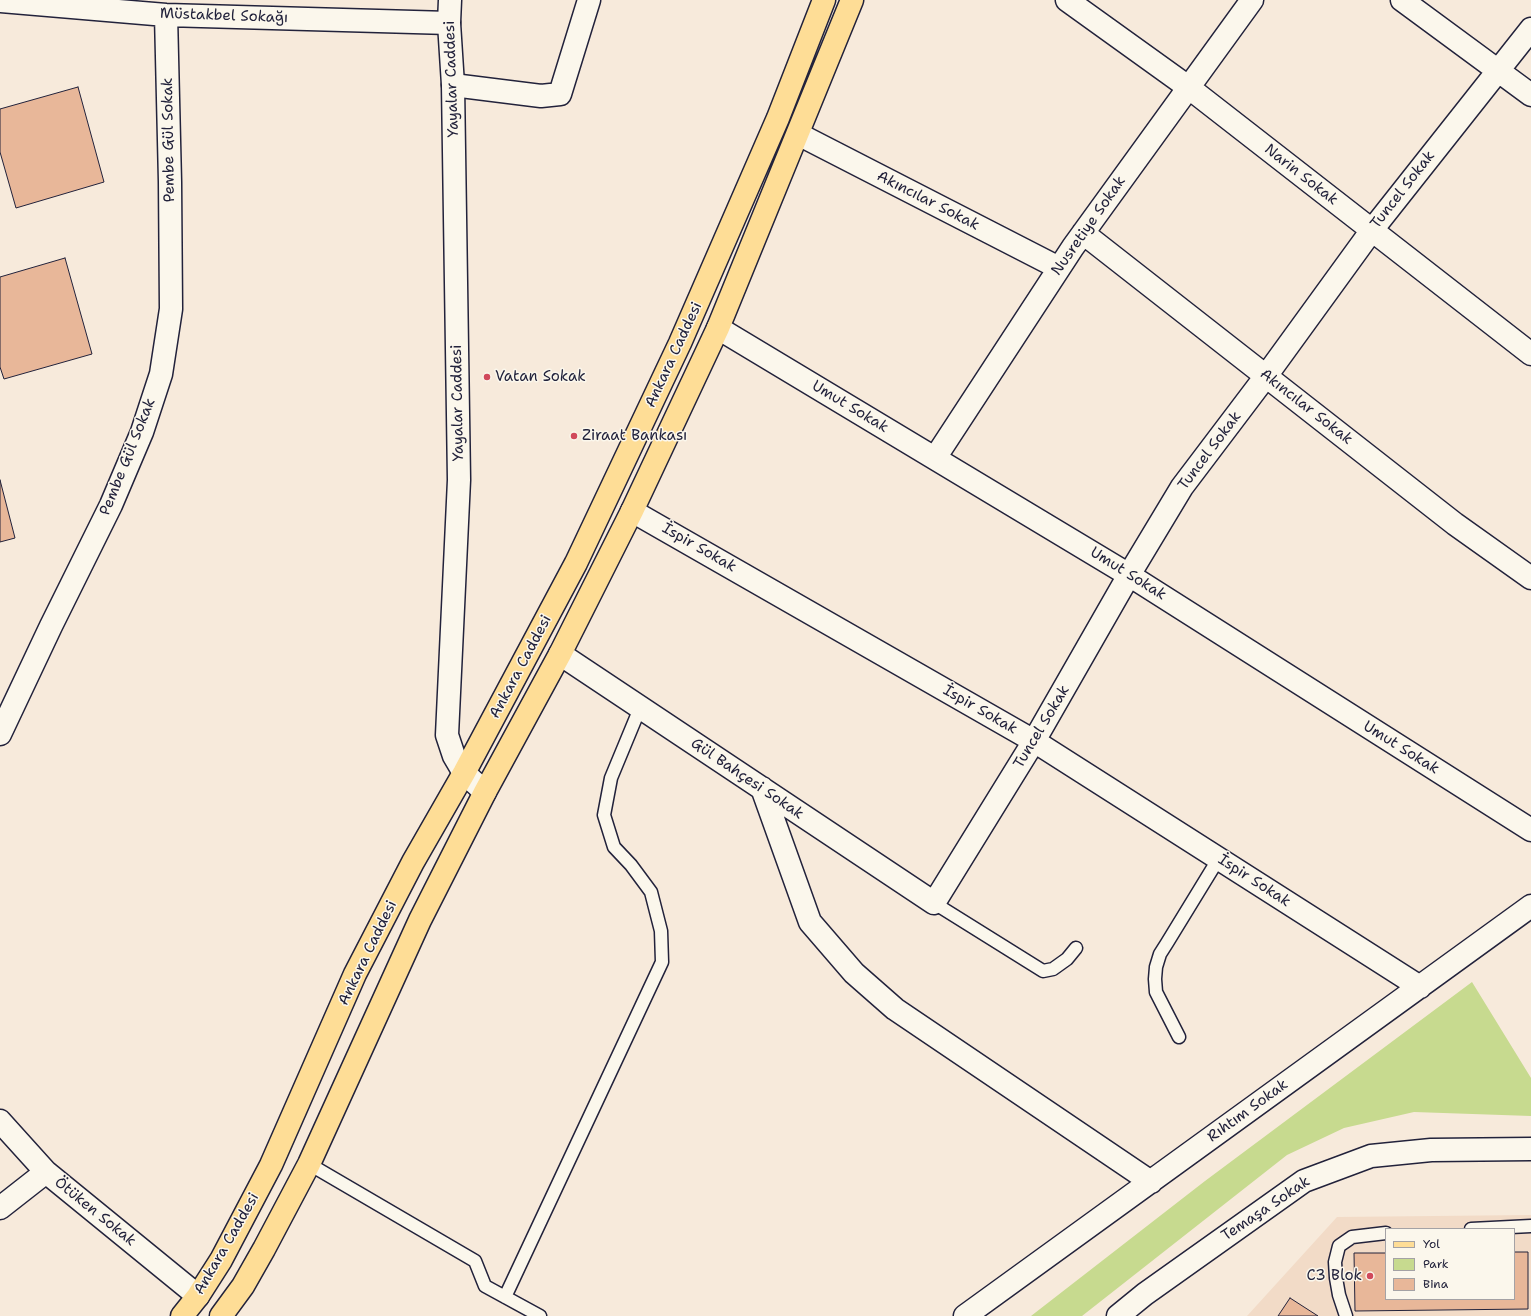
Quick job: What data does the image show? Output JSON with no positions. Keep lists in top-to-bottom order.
{
  "streets": {
    "main road": ["Ankara Caddesi"],
    "street": [
      "Müstakbel Sokağı",
      "Yayalar Caddesi",
      "Pembe Gül Sokak",
      "Narin Sokak",
      "Tuncel Sokak",
      "Akıncılar Sokak",
      "Nusretiye Sokak",
      "Umut Sokak",
      "İspir Sokak",
      "Gül Bahçesi Sokak",
      "Rıhtım Sokak",
      "Temaşa Sokak",
      "Ötüken Sokak"
    ]
  },
  "crossings": [
    ["Müstakbel Sokağı", "Yayalar Caddesi"],
    ["Müstakbel Sokağı", "Pembe Gül Sokak"],
    ["Yayalar Caddesi", "Ankara Caddesi"],
    ["Narin Sokak", "Tuncel Sokak"],
    ["Narin Sokak", "Nusretiye Sokak"],
    ["Tuncel Sokak", "Akıncılar Sokak"],
    ["Tuncel Sokak", "Umut Sokak"],
    ["Tuncel Sokak", "İspir Sokak"],
    ["Tuncel Sokak", "Gül Bahçesi Sokak"],
    ["Akıncılar Sokak", "Nusretiye Sokak"],
    ["Akıncılar Sokak", "Ankara Caddesi"],
    ["Nusretiye Sokak", "Umut Sokak"],
    ["Ankara Caddesi", "Umut Sokak"],
    ["Ankara Caddesi", "İspir Sokak"],
    ["Ankara Caddesi", "Gül Bahçesi Sokak"],
    ["Ankara Caddesi", "Ötüken Sokak"],
    ["İspir Sokak", "Rıhtım Sokak"]
  ],
  "places": ["Vatan Sokak", "Ziraat Bankası", "C3 Blok"],
  "legend": ["Yol", "Park", "Bina"]
}
